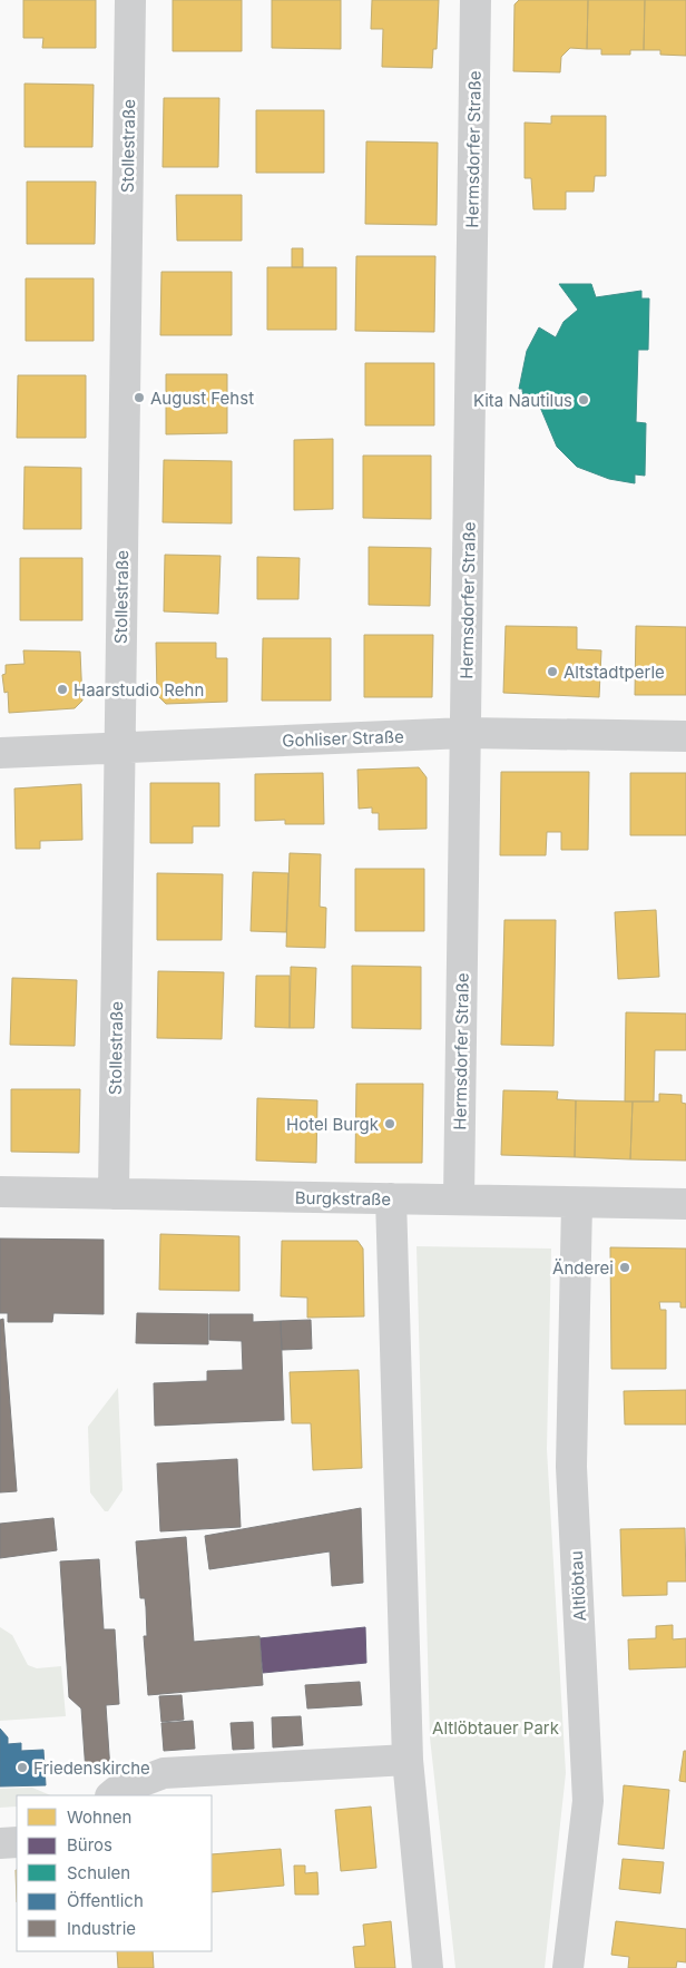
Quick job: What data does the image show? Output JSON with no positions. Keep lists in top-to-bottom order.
{
  "streets": {
    "street": [
      "Stollestraße",
      "Hermsdorfer Straße",
      "Gohliser Straße",
      "Burgkstraße",
      "Altlöbtau"
    ]
  },
  "crossings": [
    ["Stollestraße", "Gohliser Straße"],
    ["Stollestraße", "Burgkstraße"],
    ["Hermsdorfer Straße", "Gohliser Straße"],
    ["Hermsdorfer Straße", "Burgkstraße"],
    ["Burgkstraße", "Altlöbtau"]
  ],
  "parks": ["Altlöbtauer Park"],
  "places": [
    "August Fehst",
    "Kita Nautilus",
    "Altstadtperle",
    "Haarstudio Rehn",
    "Hotel Burgk",
    "Änderei",
    "Friedenskirche"
  ],
  "legend": [
    "Wohnen",
    "Büros",
    "Schulen",
    "Öffentlich",
    "Industrie"
  ]
}
